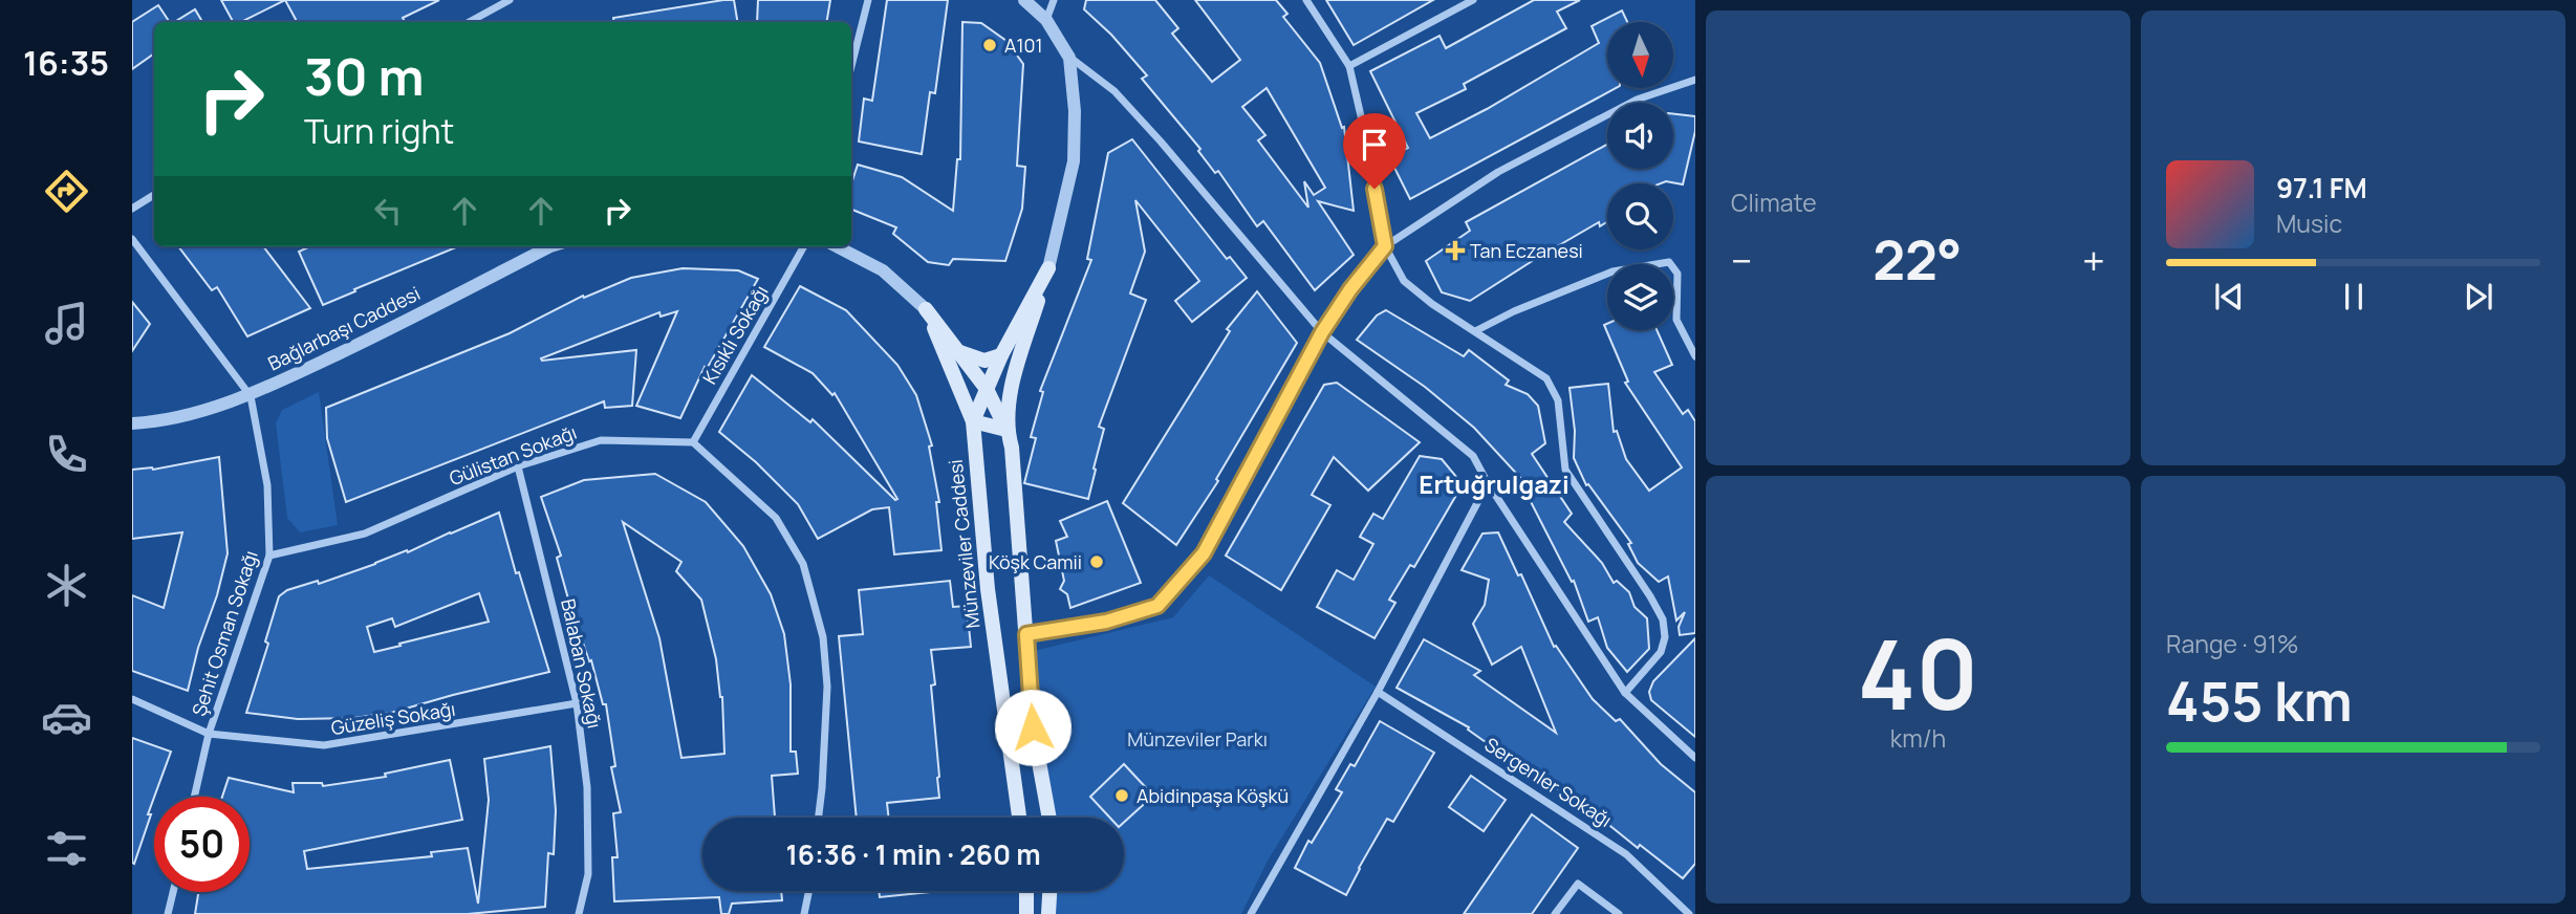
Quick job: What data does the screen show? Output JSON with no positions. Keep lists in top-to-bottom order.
{
  "streets": {
    "main road": ["Münzeviler Caddesi"],
    "street": [
      "Bağlarbaşı Caddesi",
      "Kısıklı Sokağı",
      "Gülistan Sokağı",
      "Şehit Osman Sokağı",
      "Balaban Sokağı",
      "Güzeliş Sokağı",
      "Sergenler Sokağı"
    ]
  },
  "crossings": [
    ["Bağlarbaşı Caddesi", "Şehit Osman Sokağı"],
    ["Kısıklı Sokağı", "Gülistan Sokağı"],
    ["Gülistan Sokağı", "Şehit Osman Sokağı"],
    ["Gülistan Sokağı", "Balaban Sokağı"],
    ["Şehit Osman Sokağı", "Güzeliş Sokağı"],
    ["Balaban Sokağı", "Güzeliş Sokağı"]
  ],
  "districts": ["Ertuğrulgazi"],
  "parks": ["Münzeviler Parkı"],
  "places": {
    "other": ["A101", "Köşk Camii", "Abidinpaşa Köşkü"],
    "health": ["Tan Eczanesi"]
  },
  "north": "bottom",
  "page": {
    "tabs": "16:35",
    "tile": [
      "Climate",
      ["40", "km/h"],
      ["Range · 91%", "455 km"]
    ],
    "turn": ["30 m", "Turn right"],
    "song": ["97.1 FM", "Music"],
    "heat": ["−", "22°", "+"],
    "limit": "50",
    "trip": "16:36 · 1 min · 260 m"
  }
}
